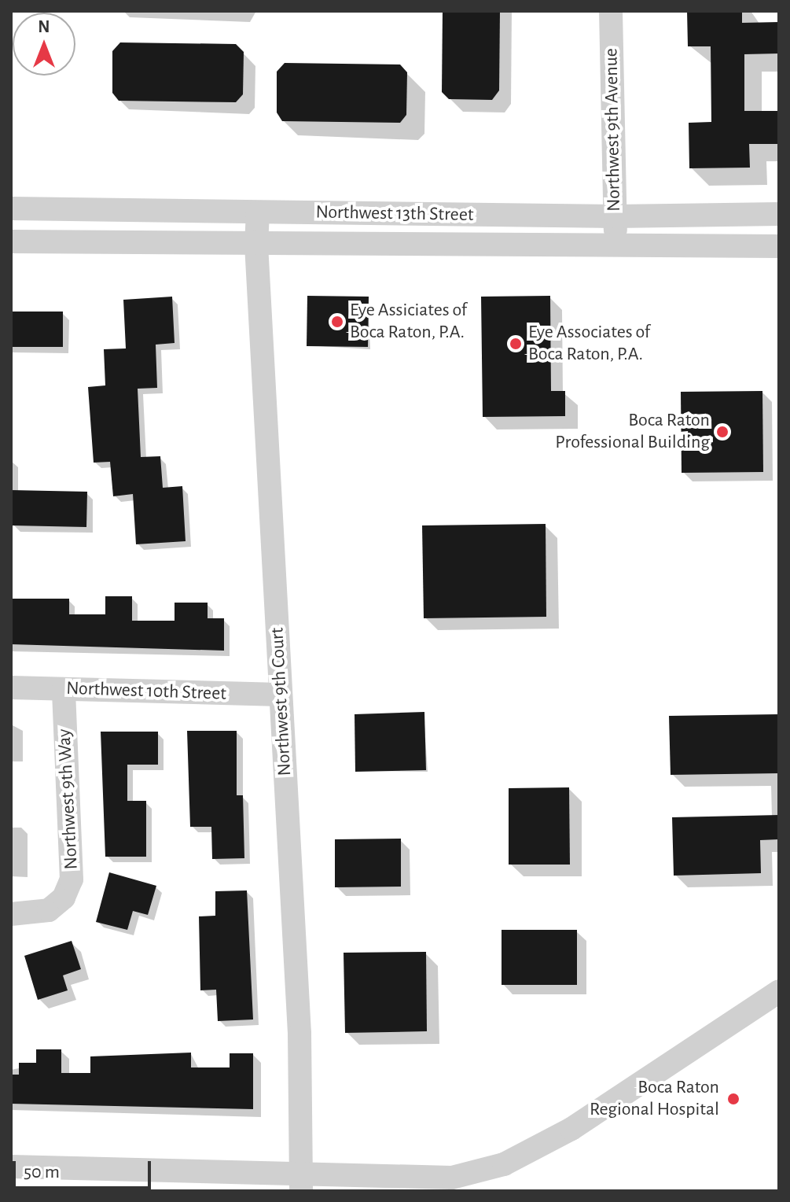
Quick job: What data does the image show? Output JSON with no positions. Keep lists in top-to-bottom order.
{
  "streets": {
    "street": [
      "Northwest 9th Avenue",
      "Northwest 13th Street",
      "Northwest 10th Street",
      "Northwest 9th Court",
      "Northwest 9th Way"
    ]
  },
  "crossings": [
    ["Northwest 9th Avenue", "Northwest 13th Street"],
    ["Northwest 13th Street", "Northwest 9th Court"],
    ["Northwest 10th Street", "Northwest 9th Court"],
    ["Northwest 10th Street", "Northwest 9th Way"]
  ],
  "places": [
    "Eye Assiciates of Boca Raton, P.A.",
    "Eye Associates of Boca Raton, P.A.",
    "Boca Raton Professional Building",
    "Boca Raton Regional Hospital"
  ],
  "scale_bar": "50 m",
  "north": "top"
}
